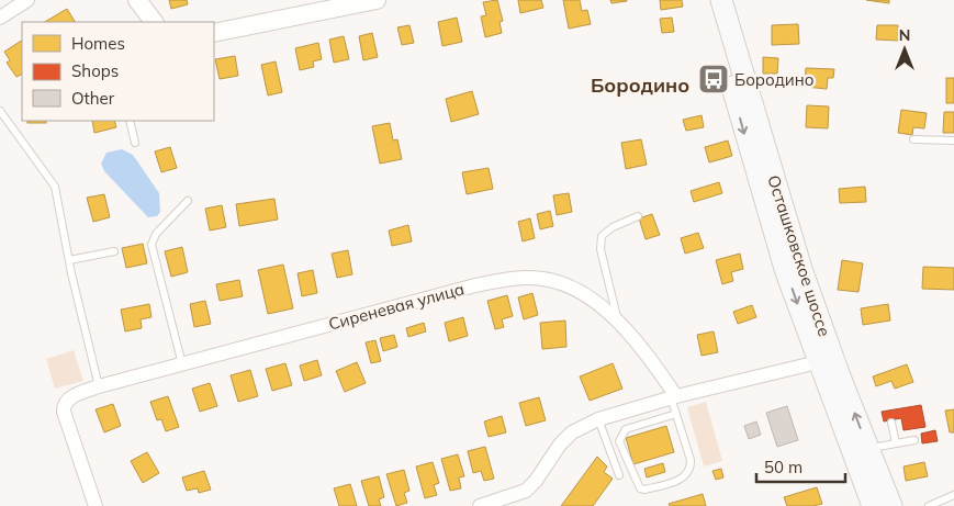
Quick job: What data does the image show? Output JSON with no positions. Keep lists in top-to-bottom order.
{
  "streets": {
    "main road": ["Осташковское шоссе"],
    "street": ["Сиреневая улица"]
  },
  "districts": ["Бородино"],
  "places": {
    "bus stop": ["Бородино"]
  },
  "legend": ["Homes", "Shops", "Other"],
  "scale_bar": "50 m",
  "north": "top"
}
